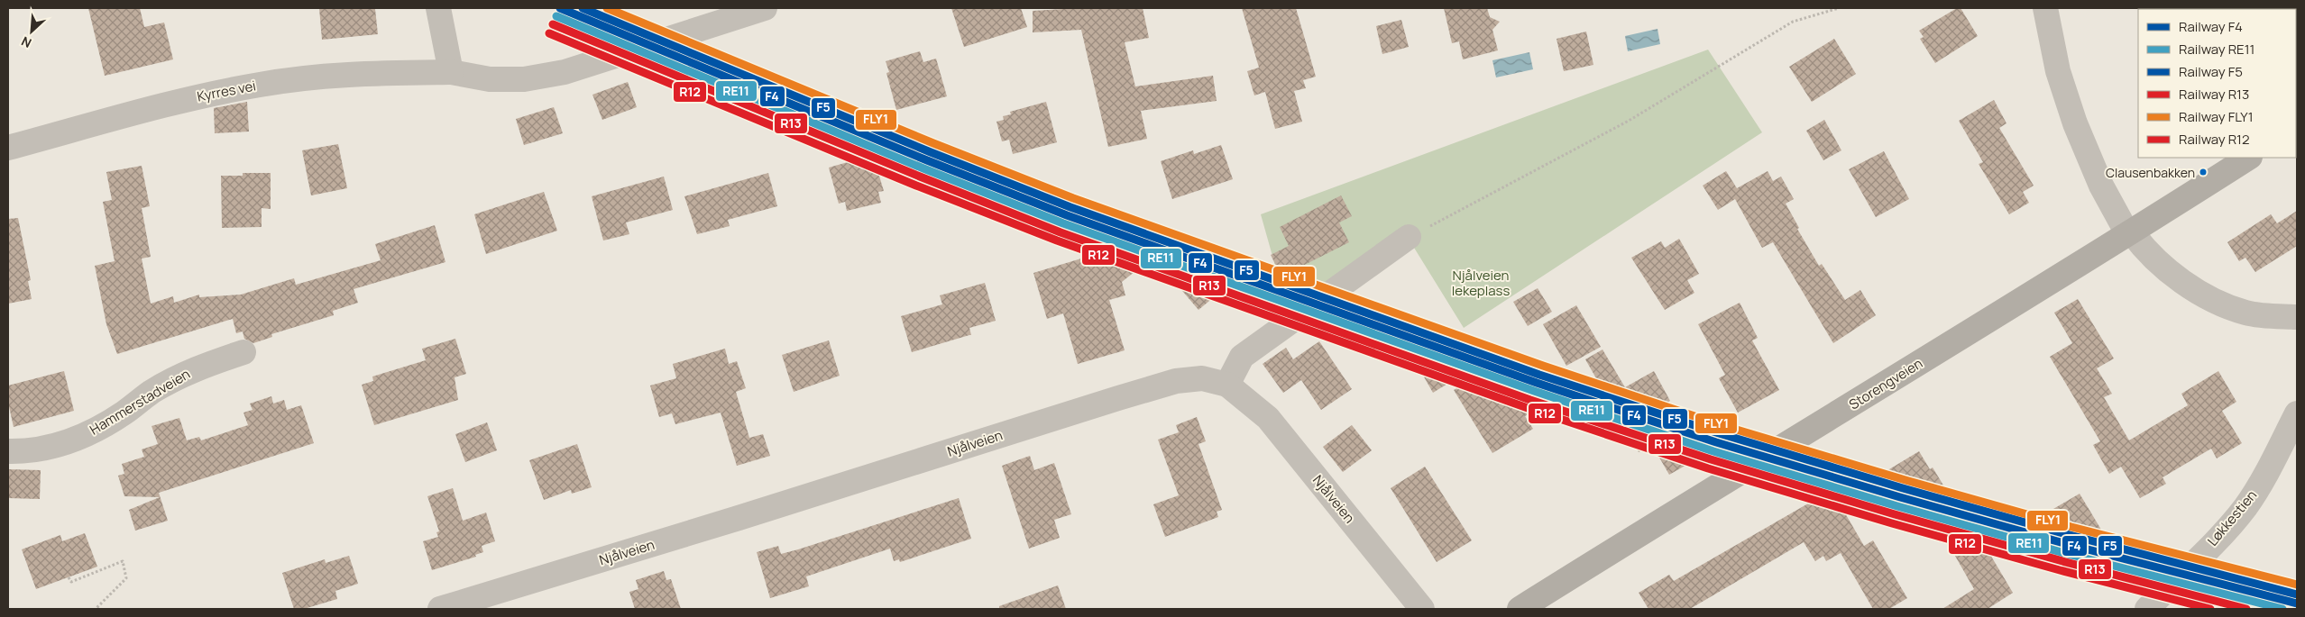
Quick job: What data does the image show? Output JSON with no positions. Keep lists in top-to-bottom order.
{
  "streets": {
    "main road": ["Storengveien"],
    "street": [
      "Kyrres vei",
      "Hammerstadveien",
      "Njålveien",
      "Løkkestien"
    ]
  },
  "parks": ["Njålveien lekeplass"],
  "places": ["Clausenbakken"],
  "lines": [
    "rail line F4",
    "rail line F5",
    "rail line FLY1",
    "rail line RE11",
    "rail line R13",
    "rail line R12"
  ],
  "legend": [
    "Railway F4",
    "Railway RE11",
    "Railway F5",
    "Railway R13",
    "Railway FLY1",
    "Railway R12"
  ],
  "north": "bottom left"
}
